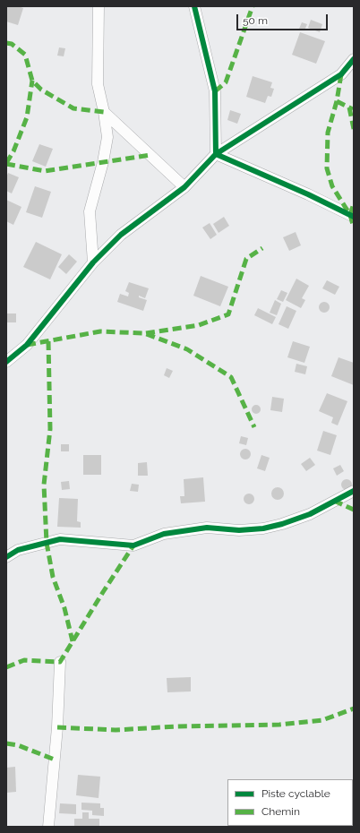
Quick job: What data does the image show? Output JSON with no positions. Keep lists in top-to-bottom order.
{
  "legend": ["Piste cyclable", "Chemin"],
  "scale_bar": "50 m"
}
